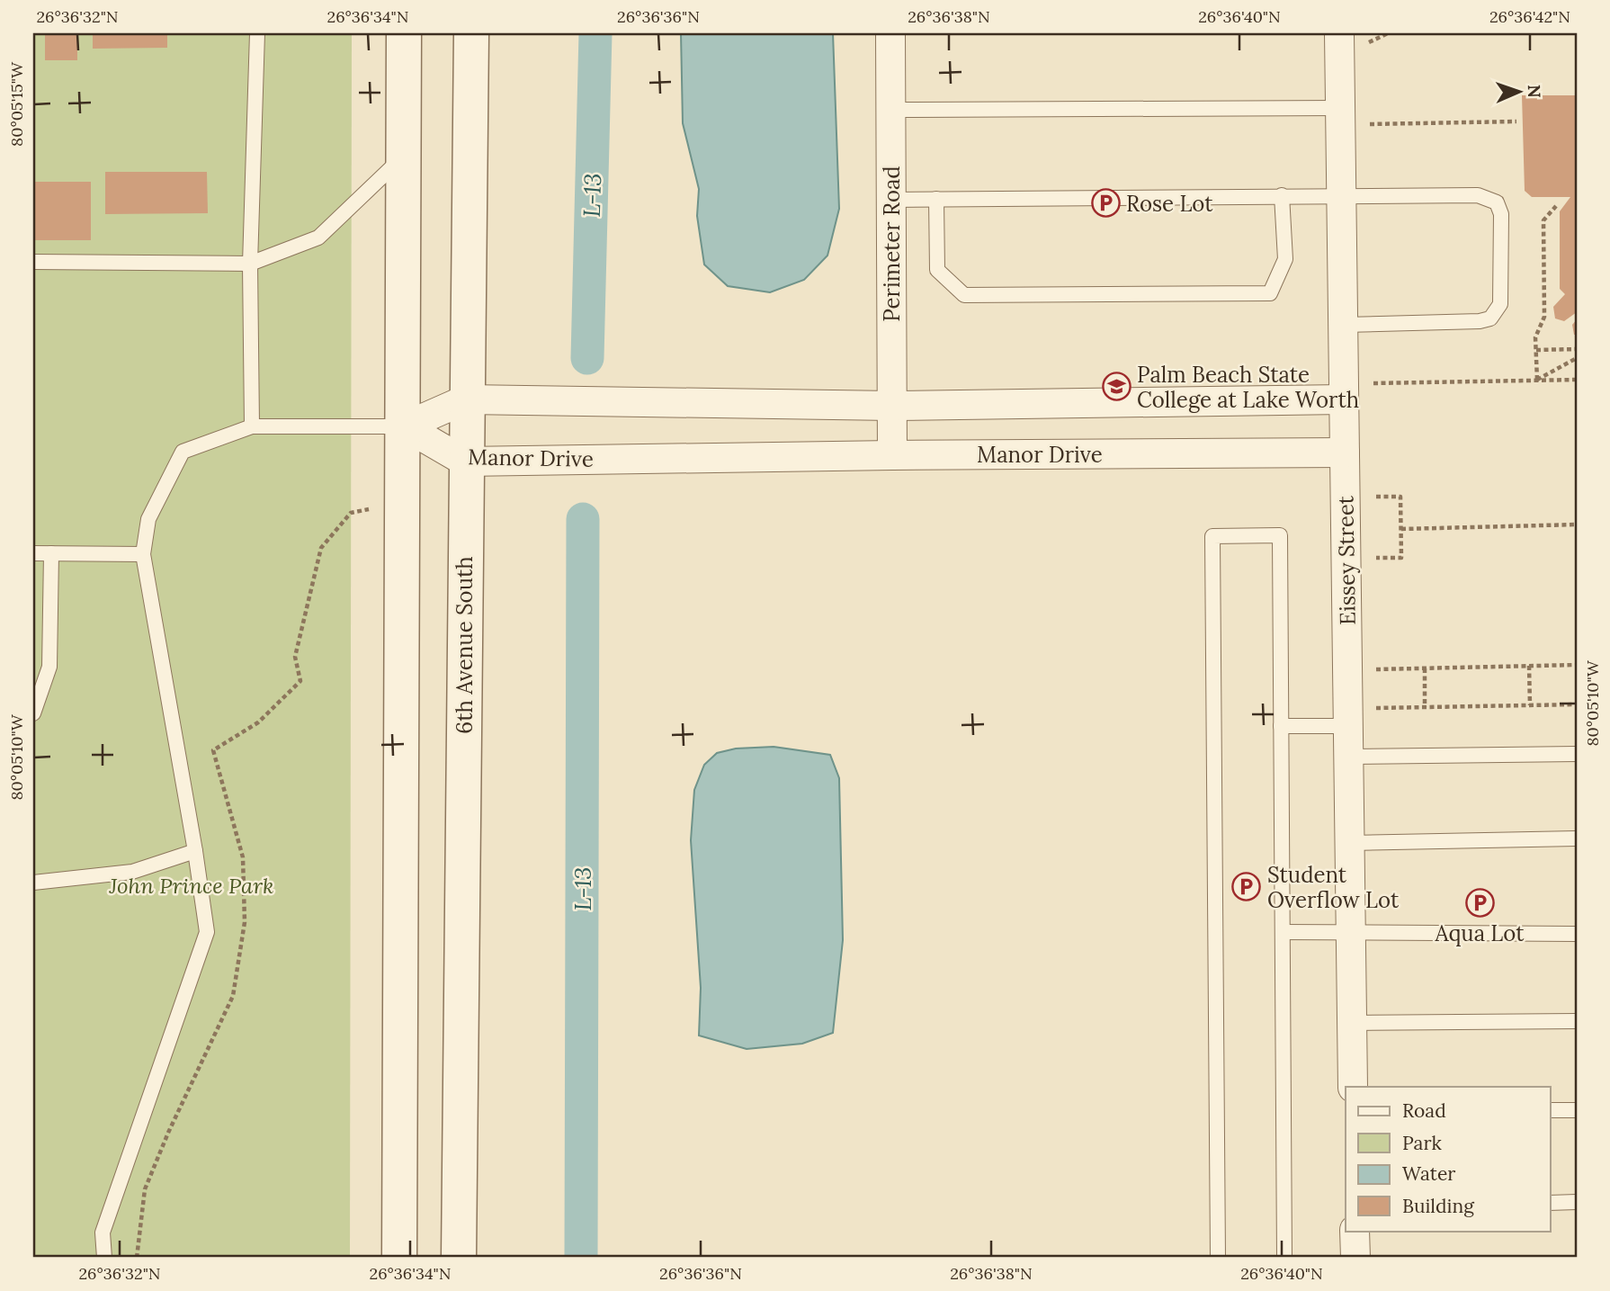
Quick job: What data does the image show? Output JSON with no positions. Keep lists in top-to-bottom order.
{
  "streets": {
    "street": [
      "Perimeter Road",
      "Manor Drive",
      "Eissey Street",
      "6th Avenue South"
    ]
  },
  "crossings": [
    ["Perimeter Road", "Manor Drive"],
    ["Manor Drive", "Eissey Street"],
    ["Manor Drive", "6th Avenue South"]
  ],
  "water": ["L-13"],
  "parks": ["John Prince Park"],
  "places": {
    "parking": ["Rose Lot", "Student Overflow Lot", "Aqua Lot"],
    "school or university": ["Palm Beach State College at Lake Worth"]
  },
  "legend": [
    "Road",
    "Park",
    "Water",
    "Building"
  ],
  "north": "right",
  "coordinates": [
    "26°36'32\"N",
    "26°36'34\"N",
    "26°36'36\"N",
    "26°36'38\"N",
    "26°36'40\"N",
    "26°36'42\"N",
    "80°05'15\"W",
    "80°05'10\"W"
  ]
}
